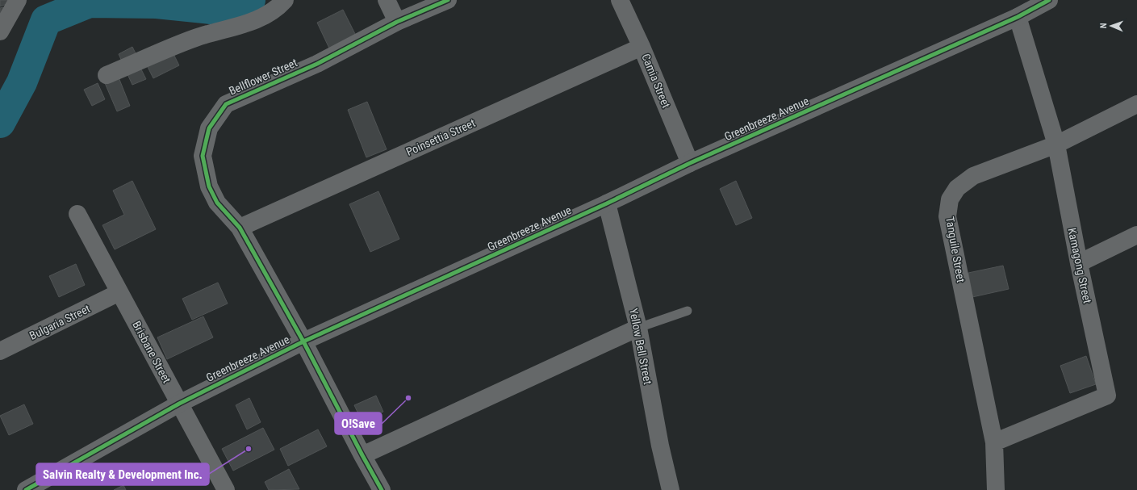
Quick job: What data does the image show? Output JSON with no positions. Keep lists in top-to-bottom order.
{
  "streets": {
    "street": [
      "Bellflower Street",
      "Camia Street",
      "Greenbreeze Avenue",
      "Poinsettia Street",
      "Tanguile Street",
      "Kamagong Street",
      "Bulgaria Street",
      "Yellow Bell Street",
      "Brisbane Street"
    ]
  },
  "crossings": [
    ["Bellflower Street", "Greenbreeze Avenue"],
    ["Bellflower Street", "Poinsettia Street"],
    ["Camia Street", "Greenbreeze Avenue"],
    ["Camia Street", "Poinsettia Street"],
    ["Greenbreeze Avenue", "Kamagong Street"],
    ["Greenbreeze Avenue", "Yellow Bell Street"],
    ["Greenbreeze Avenue", "Brisbane Street"],
    ["Tanguile Street", "Kamagong Street"],
    ["Bulgaria Street", "Brisbane Street"]
  ],
  "places": ["O!Save", "Salvin Realty & Development Inc."],
  "north": "left"
}
